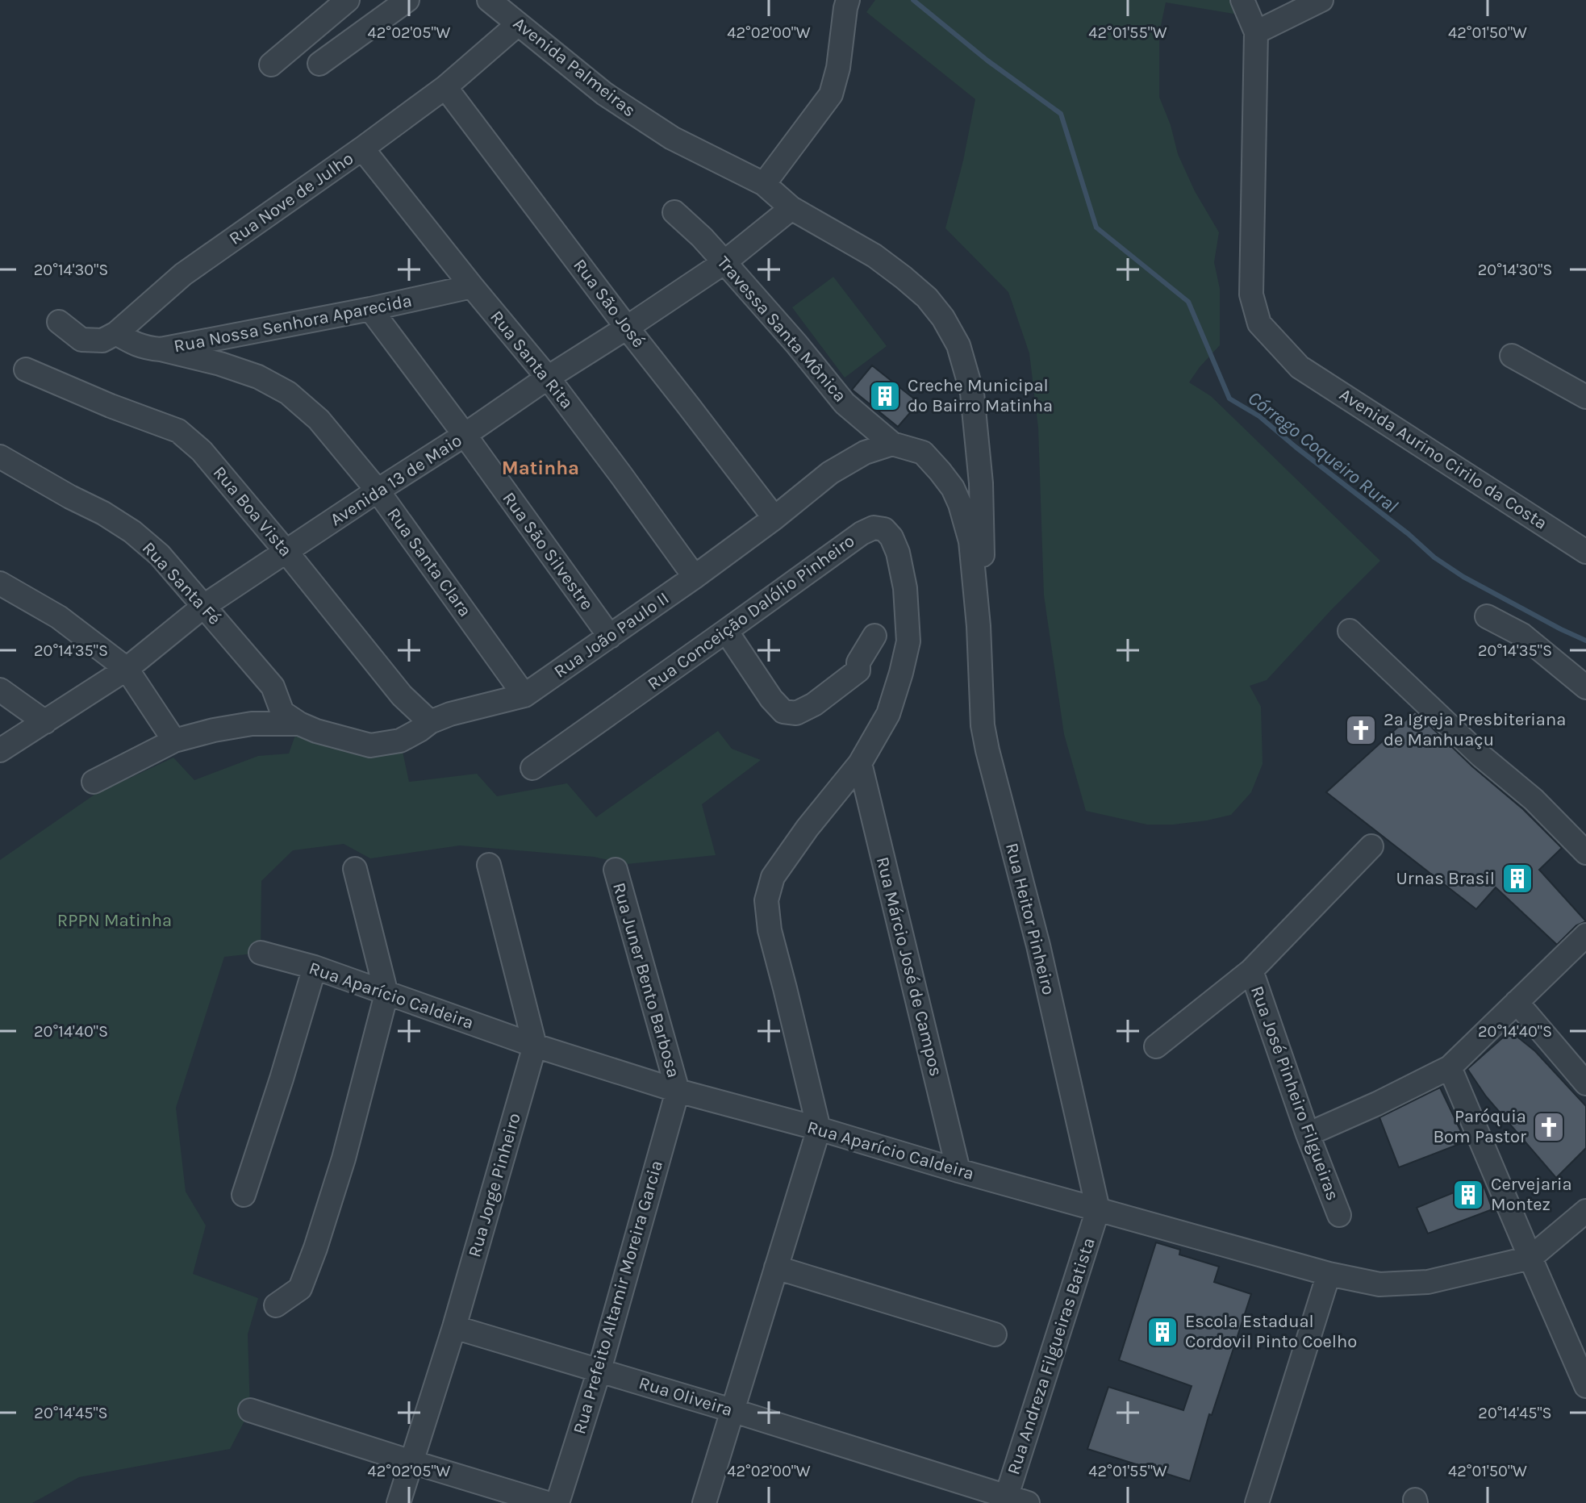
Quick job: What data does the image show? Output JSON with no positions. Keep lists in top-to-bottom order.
{
  "streets": {
    "street": [
      "Avenida Palmeiras",
      "Rua Nove de Julho",
      "Rua São José",
      "Rua Nossa Senhora Aparecida",
      "Travessa Santa Mônica",
      "Rua Santa Rita",
      "Avenida Aurino Cirilo da Costa",
      "Avenida 13 de Maio",
      "Rua Boa Vista",
      "Rua São Silvestre",
      "Rua Santa Clara",
      "Rua Santa Fé",
      "Rua Conceição Dalólio Pinheiro",
      "Rua João Paulo II",
      "Rua Heitor Pinheiro",
      "Rua Márcio José de Campos",
      "Rua Juner Bento Barbosa",
      "Rua Aparício Caldeira",
      "Rua José Pinheiro Filgueiras",
      "Rua Jorge Pinheiro",
      "Rua Prefeito Altamir Moreira Garcia",
      "Rua Andreza Filgueiras Batista",
      "Rua Oliveira"
    ]
  },
  "crossings": [
    ["Avenida Palmeiras", "Rua Nove de Julho"],
    ["Avenida Palmeiras", "Avenida 13 de Maio"],
    ["Avenida Palmeiras", "Rua Heitor Pinheiro"],
    ["Rua Nove de Julho", "Rua São José"],
    ["Rua Nove de Julho", "Rua Nossa Senhora Aparecida"],
    ["Rua Nove de Julho", "Rua Santa Rita"],
    ["Rua São José", "Avenida 13 de Maio"],
    ["Rua São José", "Rua João Paulo II"],
    ["Rua Nossa Senhora Aparecida", "Rua Santa Rita"],
    ["Rua Nossa Senhora Aparecida", "Rua São Silvestre"],
    ["Rua Nossa Senhora Aparecida", "Rua Santa Clara"],
    ["Travessa Santa Mônica", "Avenida 13 de Maio"],
    ["Travessa Santa Mônica", "Rua João Paulo II"],
    ["Rua Santa Rita", "Avenida 13 de Maio"],
    ["Rua Santa Rita", "Rua João Paulo II"],
    ["Avenida 13 de Maio", "Rua Boa Vista"],
    ["Avenida 13 de Maio", "Rua São Silvestre"],
    ["Avenida 13 de Maio", "Rua Santa Clara"],
    ["Avenida 13 de Maio", "Rua Santa Fé"],
    ["Rua Boa Vista", "Rua João Paulo II"],
    ["Rua São Silvestre", "Rua João Paulo II"],
    ["Rua Santa Clara", "Rua João Paulo II"],
    ["Rua Santa Fé", "Rua João Paulo II"],
    ["Rua Conceição Dalólio Pinheiro", "Rua Márcio José de Campos"],
    ["Rua Conceição Dalólio Pinheiro", "Rua Aparício Caldeira"],
    ["Rua Heitor Pinheiro", "Rua Aparício Caldeira"],
    ["Rua Heitor Pinheiro", "Rua Andreza Filgueiras Batista"],
    ["Rua Márcio José de Campos", "Rua Aparício Caldeira"],
    ["Rua Juner Bento Barbosa", "Rua Aparício Caldeira"],
    ["Rua Juner Bento Barbosa", "Rua Prefeito Altamir Moreira Garcia"],
    ["Rua Aparício Caldeira", "Rua Jorge Pinheiro"],
    ["Rua Aparício Caldeira", "Rua Prefeito Altamir Moreira Garcia"],
    ["Rua Aparício Caldeira", "Rua Andreza Filgueiras Batista"],
    ["Rua Jorge Pinheiro", "Rua Oliveira"],
    ["Rua Prefeito Altamir Moreira Garcia", "Rua Oliveira"],
    ["Rua Andreza Filgueiras Batista", "Rua Oliveira"]
  ],
  "districts": ["Matinha"],
  "water": ["Córrego Coqueiro Rural"],
  "parks": ["RPPN Matinha"],
  "places": {
    "building": [
      "Creche Municipal do Bairro Matinha",
      "Urnas Brasil",
      "Cervejaria Montez",
      "Escola Estadual Cordovil Pinto Coelho"
    ],
    "church": ["2ª Igreja Presbiteriana de Manhuaçu", "Paróquia Bom Pastor"]
  },
  "coordinates": [
    "42°02'05\"W",
    "42°02'00\"W",
    "42°01'55\"W",
    "42°01'50\"W",
    "20°14'30\"S",
    "20°14'35\"S",
    "20°14'40\"S",
    "20°14'45\"S"
  ]
}
